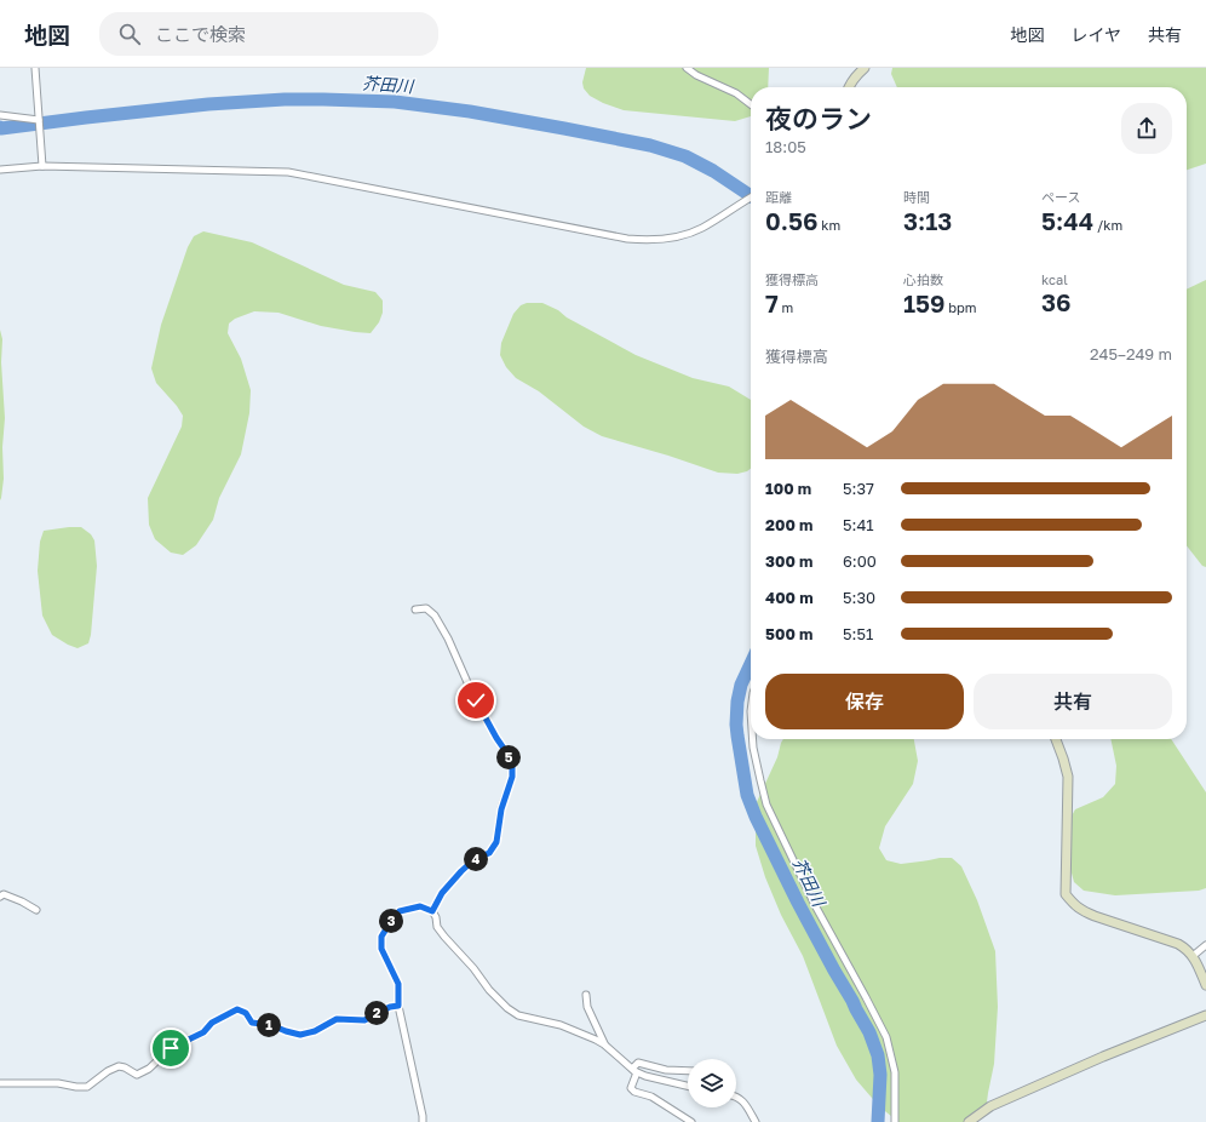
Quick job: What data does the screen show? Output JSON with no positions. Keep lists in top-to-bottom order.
{
  "water": ["芥田川"],
  "page": {
    "header": "地図",
    "search": "ここで検索",
    "nav": ["地図", "レイヤ", "共有"],
    "heading": ["夜のラン", "18:05"],
    "stats": [
      ["距離", "0.56 km"],
      ["時間", "3:13"],
      ["ペース", "5:44 /km"],
      ["獲得標高", "7 m"],
      ["心拍数", "159 bpm"],
      ["kcal", "36"]
    ],
    "chart": ["獲得標高", "245–249 m"],
    "list": [
      {
        "name": "100 m",
        "note": "5:37"
      },
      {
        "name": "200 m",
        "note": "5:41"
      },
      {
        "name": "300 m",
        "note": "6:00"
      },
      {
        "name": "400 m",
        "note": "5:30"
      },
      {
        "name": "500 m",
        "note": "5:51"
      }
    ],
    "buttons": ["保存", "共有"],
    "pins": [
      "5",
      "4",
      "3",
      "2",
      "1"
    ]
  }
}
